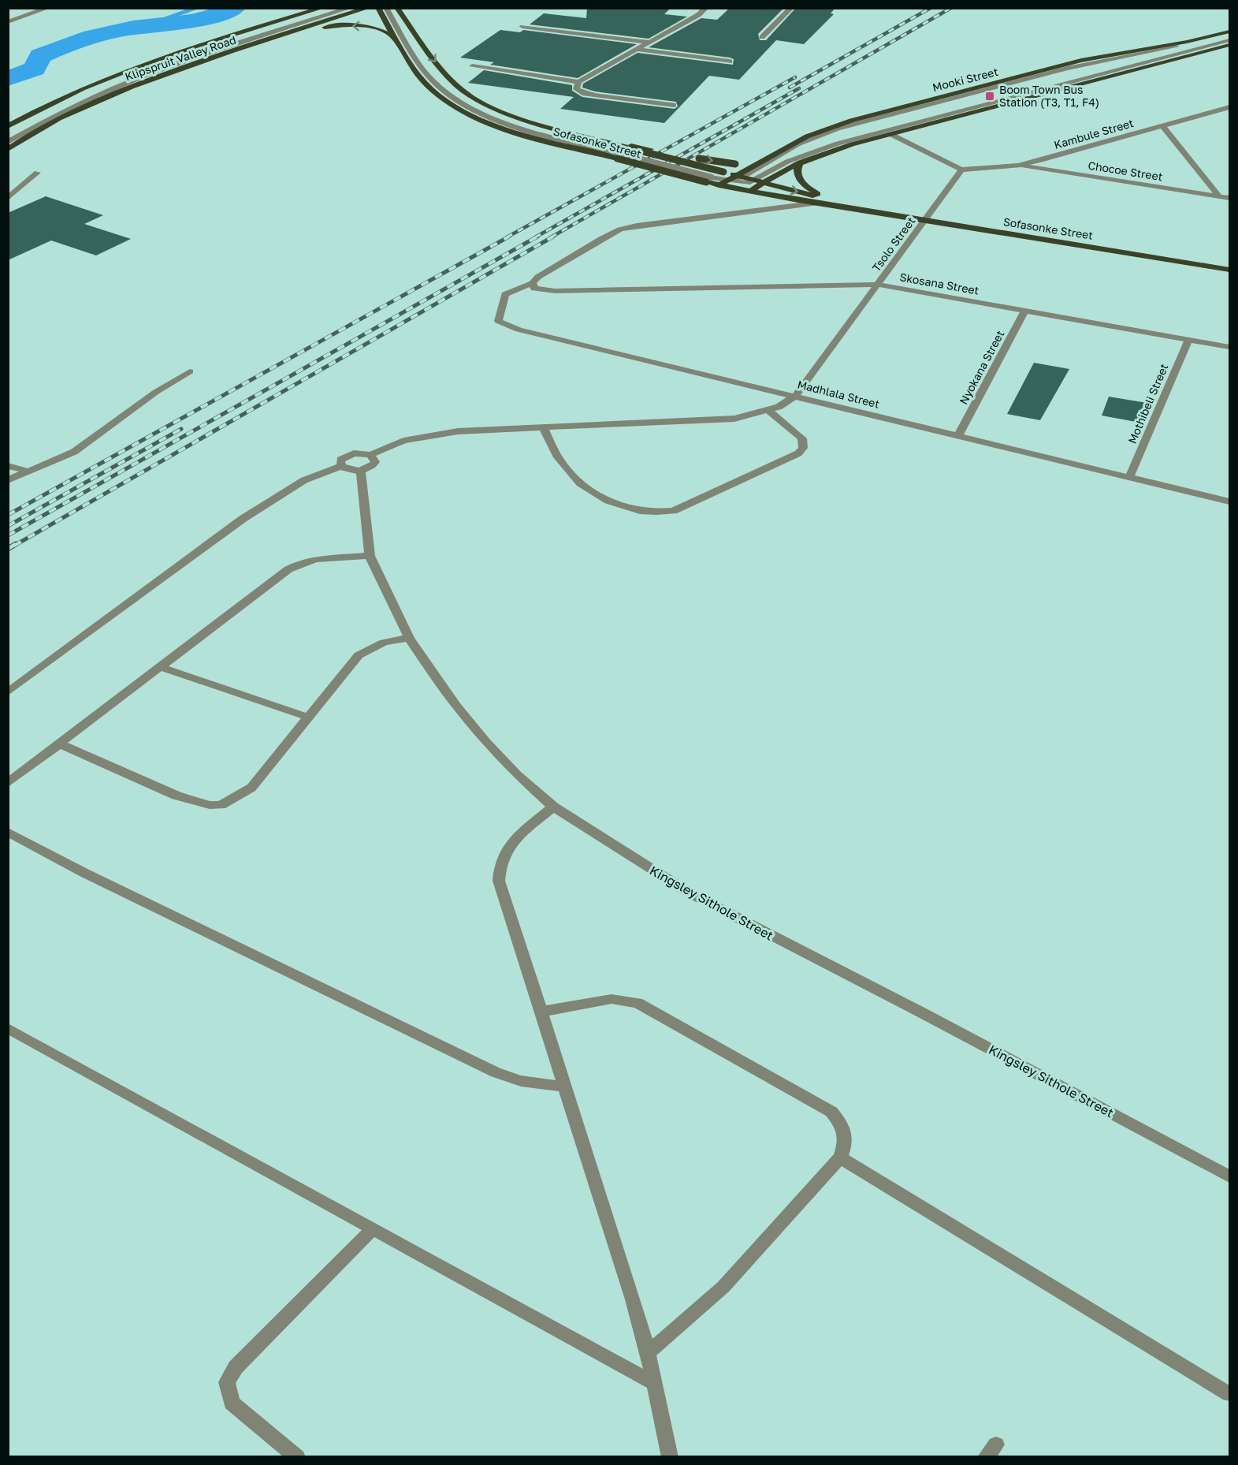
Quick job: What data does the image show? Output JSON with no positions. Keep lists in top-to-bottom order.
{
  "streets": {
    "main road": ["Klipspruit Valley Road", "Sofasonke Street"],
    "street": [
      "Mooki Street",
      "Kambule Street",
      "Chocoe Street",
      "Tsolo Street",
      "Skosana Street",
      "Nyokana Street",
      "Madhlala Street",
      "Mothibeli Street",
      "Kingsley Sithole Street"
    ]
  },
  "crossings": [
    ["Mooki Street", "Sofasonke Street"],
    ["Kambule Street", "Chocoe Street"],
    ["Kambule Street", "Tsolo Street"],
    ["Sofasonke Street", "Tsolo Street"],
    ["Tsolo Street", "Skosana Street"],
    ["Tsolo Street", "Madhlala Street"],
    ["Skosana Street", "Nyokana Street"],
    ["Skosana Street", "Madhlala Street"],
    ["Skosana Street", "Mothibeli Street"],
    ["Nyokana Street", "Madhlala Street"],
    ["Madhlala Street", "Mothibeli Street"]
  ],
  "places": {
    "transit": ["Boom Town Bus Station (T3, T1, F4)"]
  }
}
